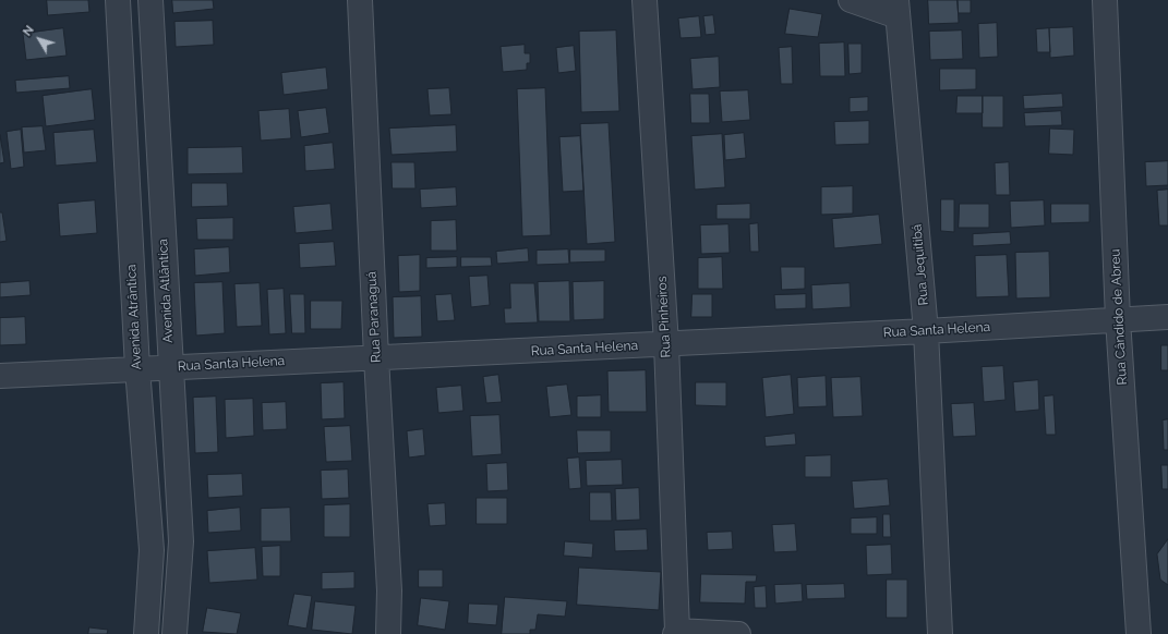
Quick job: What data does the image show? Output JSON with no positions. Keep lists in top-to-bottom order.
{
  "streets": {
    "street": [
      "Rua Jequitibá",
      "Avenida Atlântica",
      "Avenida Atrântica",
      "Rua Paranaguá",
      "Rua Pinheiros",
      "Rua Cândido de Abreu",
      "Rua Santa Helena"
    ]
  },
  "crossings": [
    ["Rua Jequitibá", "Rua Santa Helena"],
    ["Avenida Atlântica", "Rua Santa Helena"],
    ["Avenida Atrântica", "Rua Santa Helena"],
    ["Rua Paranaguá", "Rua Santa Helena"],
    ["Rua Pinheiros", "Rua Santa Helena"],
    ["Rua Cândido de Abreu", "Rua Santa Helena"]
  ],
  "north": "top left"
}
